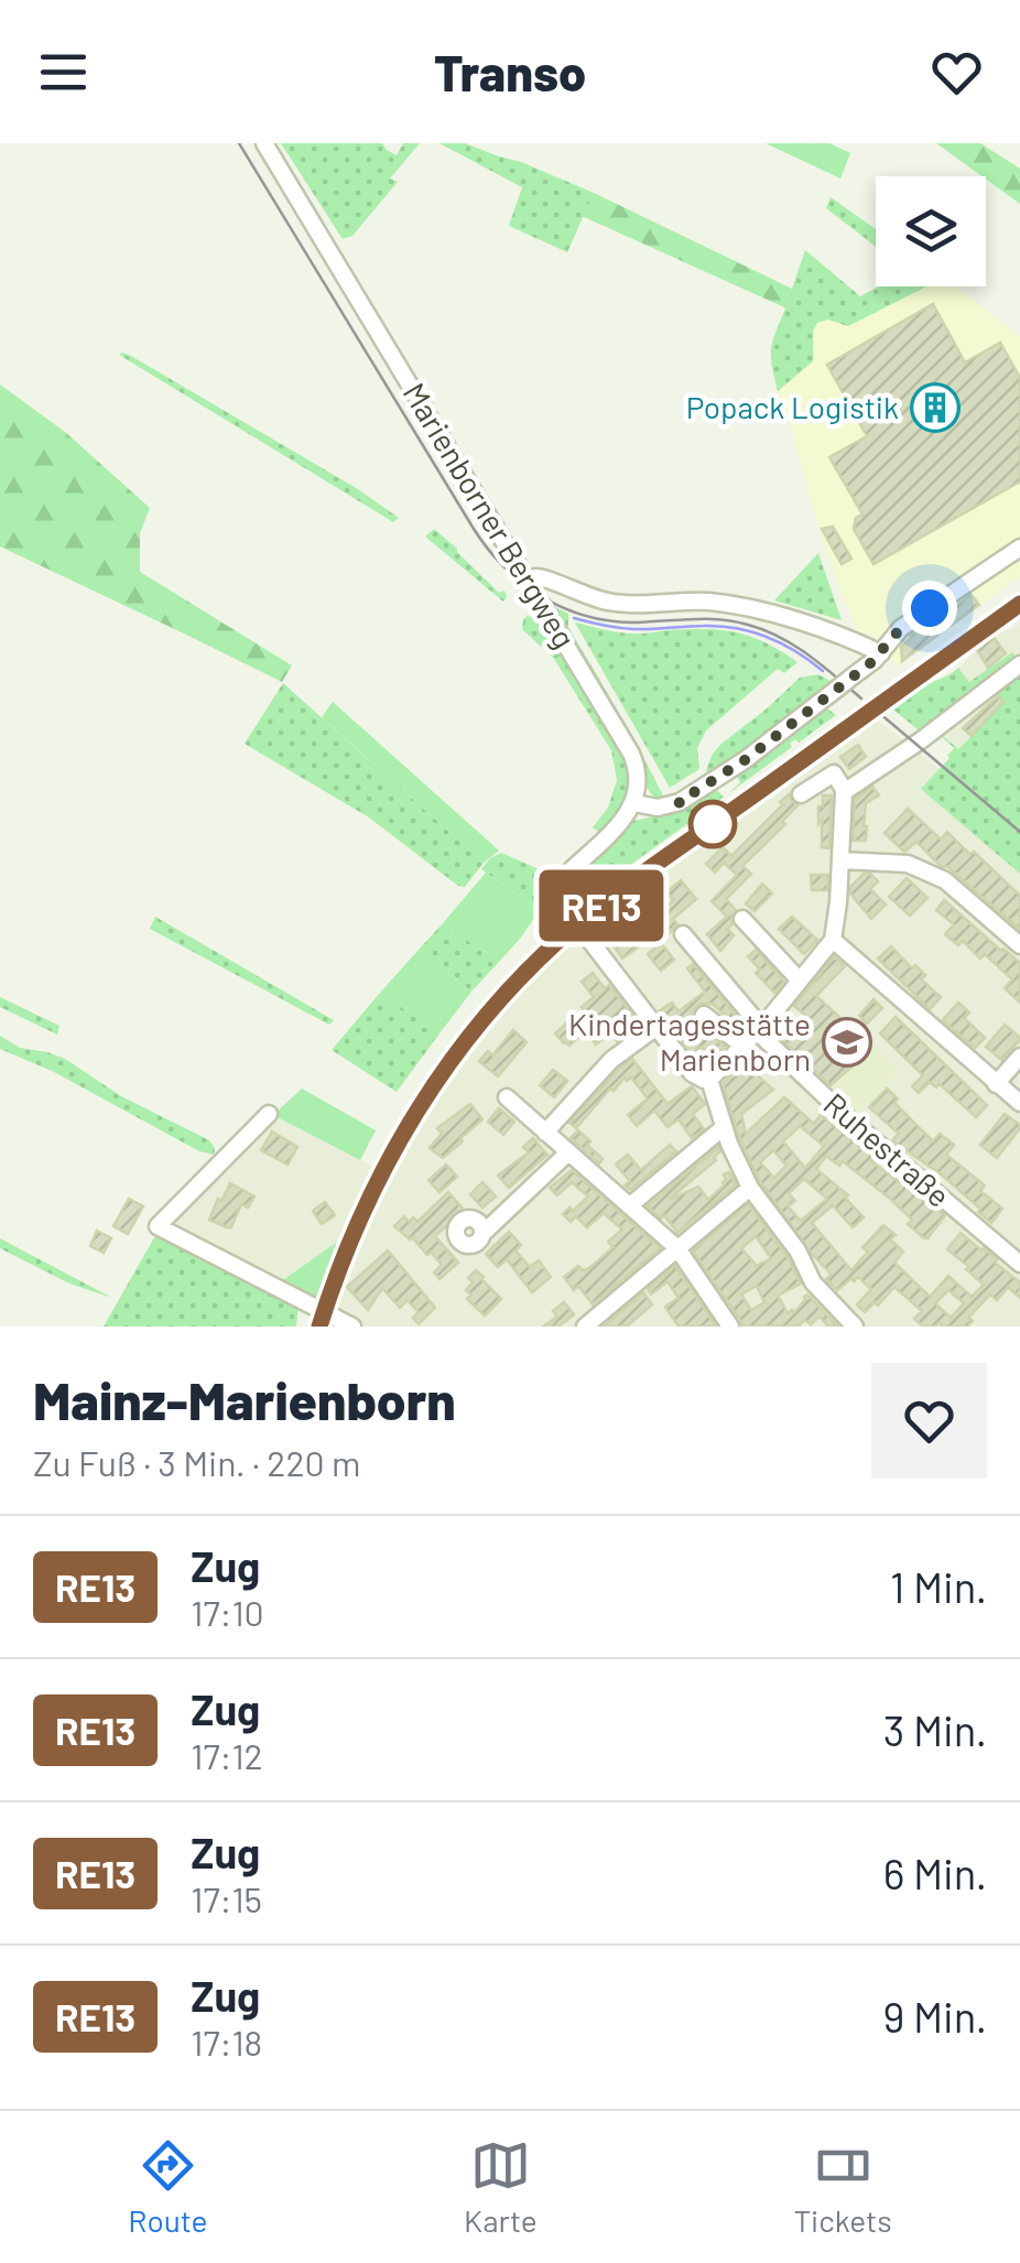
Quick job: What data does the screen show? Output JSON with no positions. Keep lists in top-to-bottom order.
{
  "streets": {
    "street": ["Marienborner Bergweg", "Ruhestraße"]
  },
  "places": {
    "building": ["Popack Logistik"],
    "school or university": ["Kindertagesstätte Marienborn"]
  },
  "page": {
    "header": "Transo",
    "on_map": "RE13",
    "heading": ["Mainz-Marienborn", "Zu Fuß · 3 Min. · 220 m"],
    "list": [
      {
        "mark": "RE13",
        "name": "Zug",
        "note": "17:10",
        "value": "1 Min."
      },
      {
        "mark": "RE13",
        "name": "Zug",
        "note": "17:12",
        "value": "3 Min."
      },
      {
        "mark": "RE13",
        "name": "Zug",
        "note": "17:15",
        "value": "6 Min."
      },
      {
        "mark": "RE13",
        "name": "Zug",
        "note": "17:18",
        "value": "9 Min."
      }
    ],
    "tabs": ["Route", "Karte", "Tickets"]
  }
}
